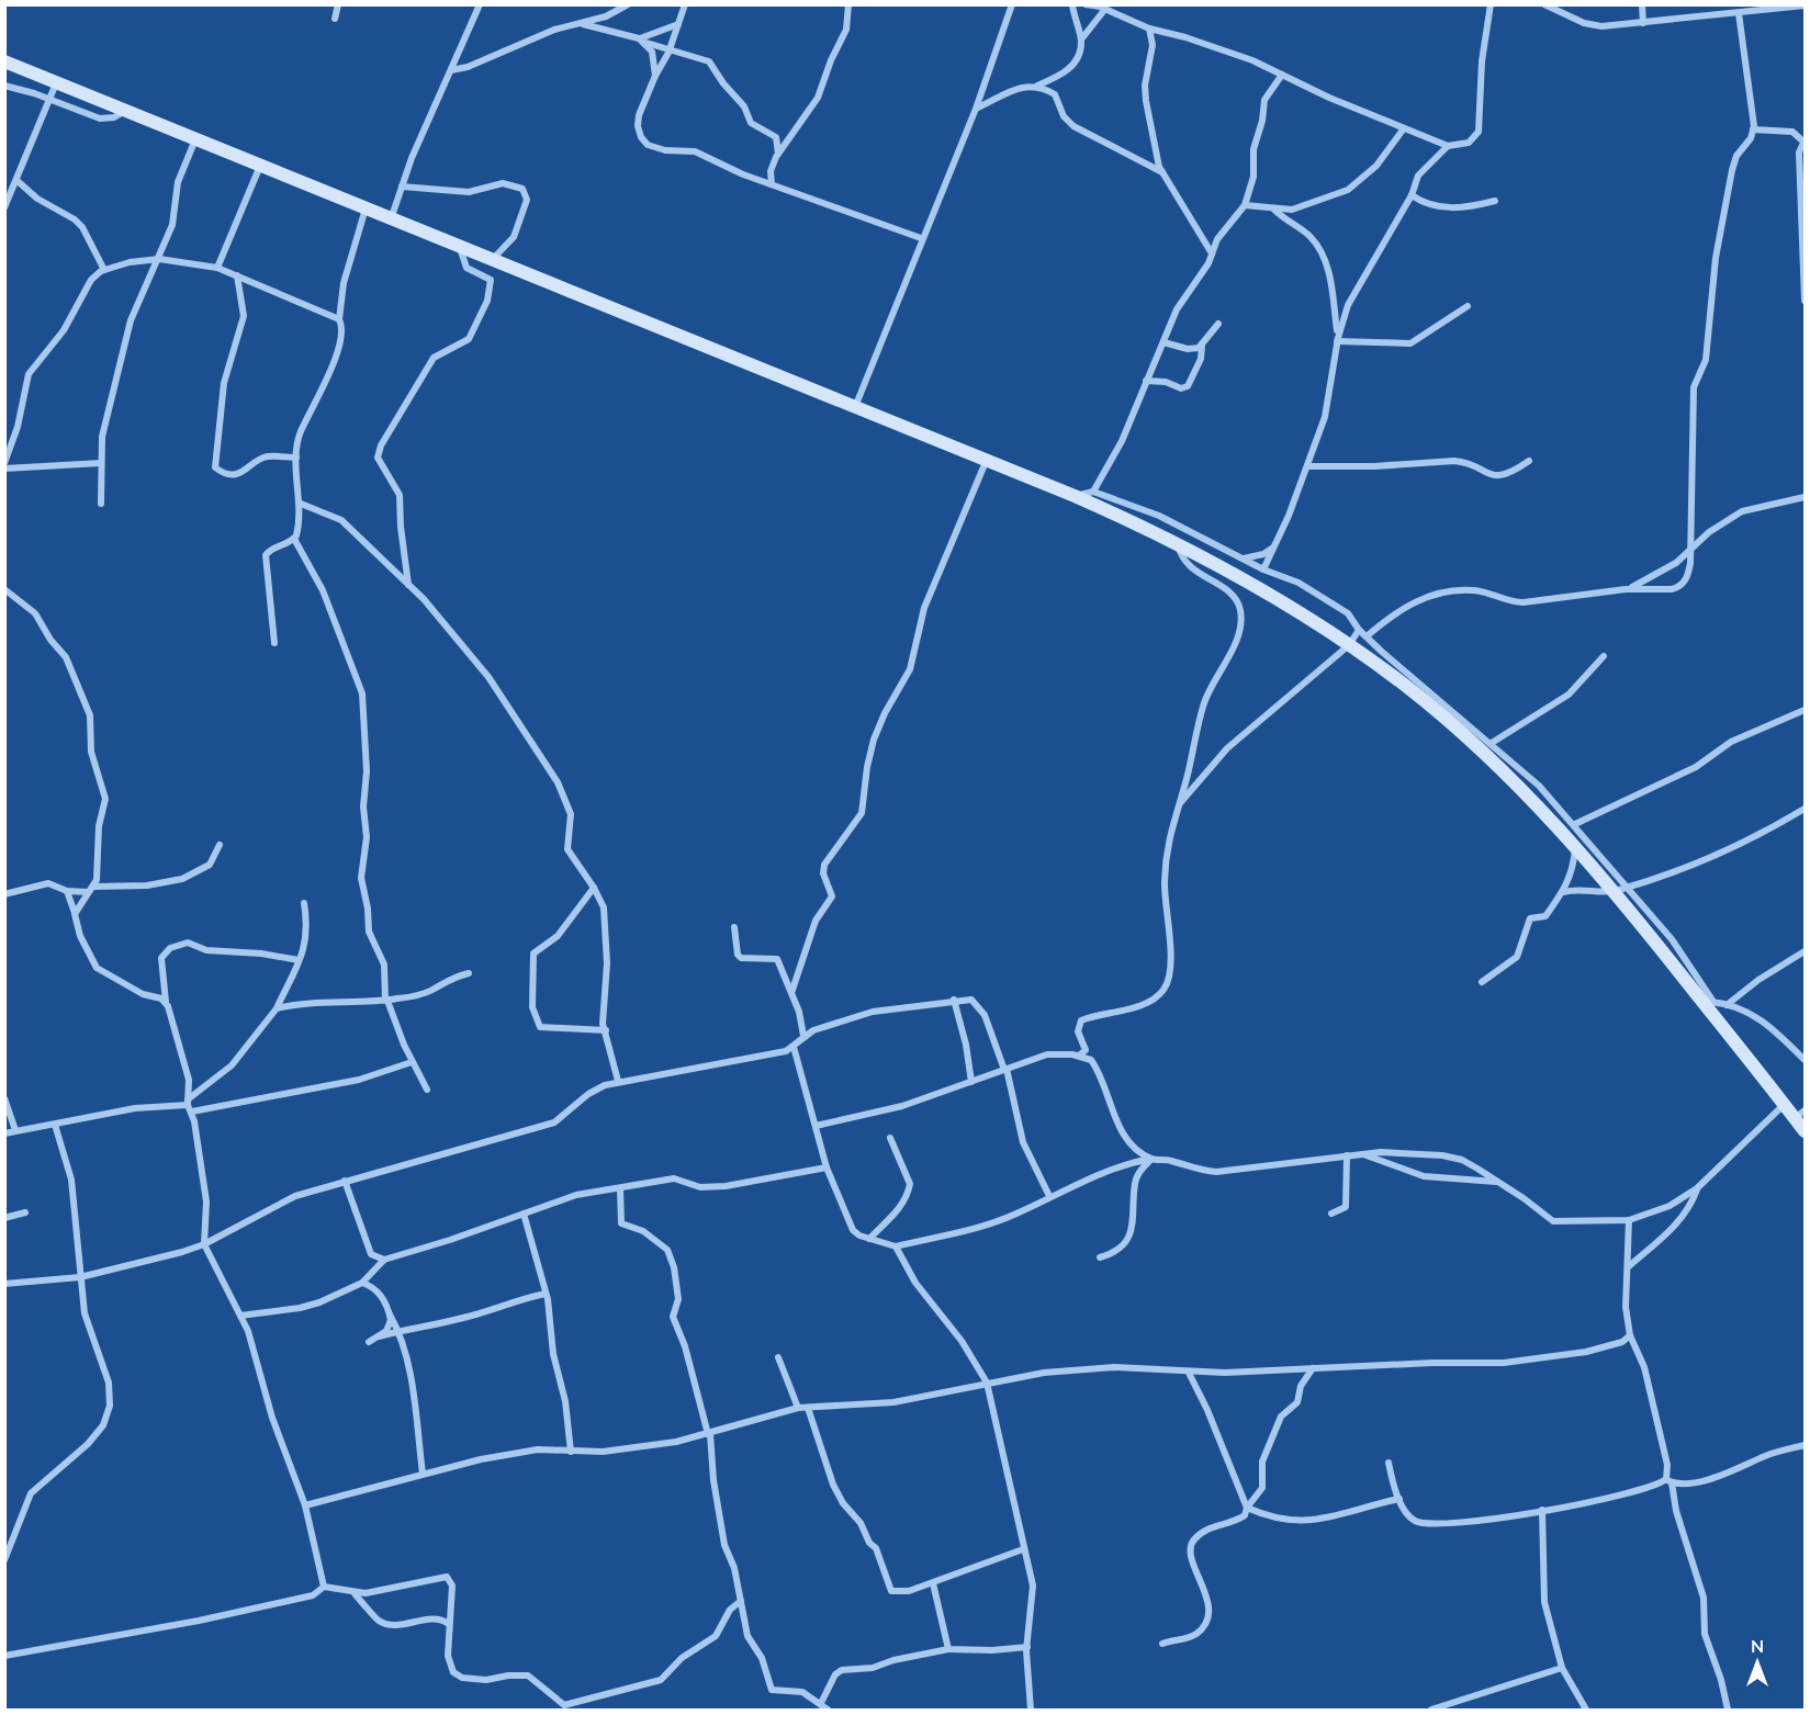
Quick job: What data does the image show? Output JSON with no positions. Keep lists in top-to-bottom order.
{
  "north": "top"
}
